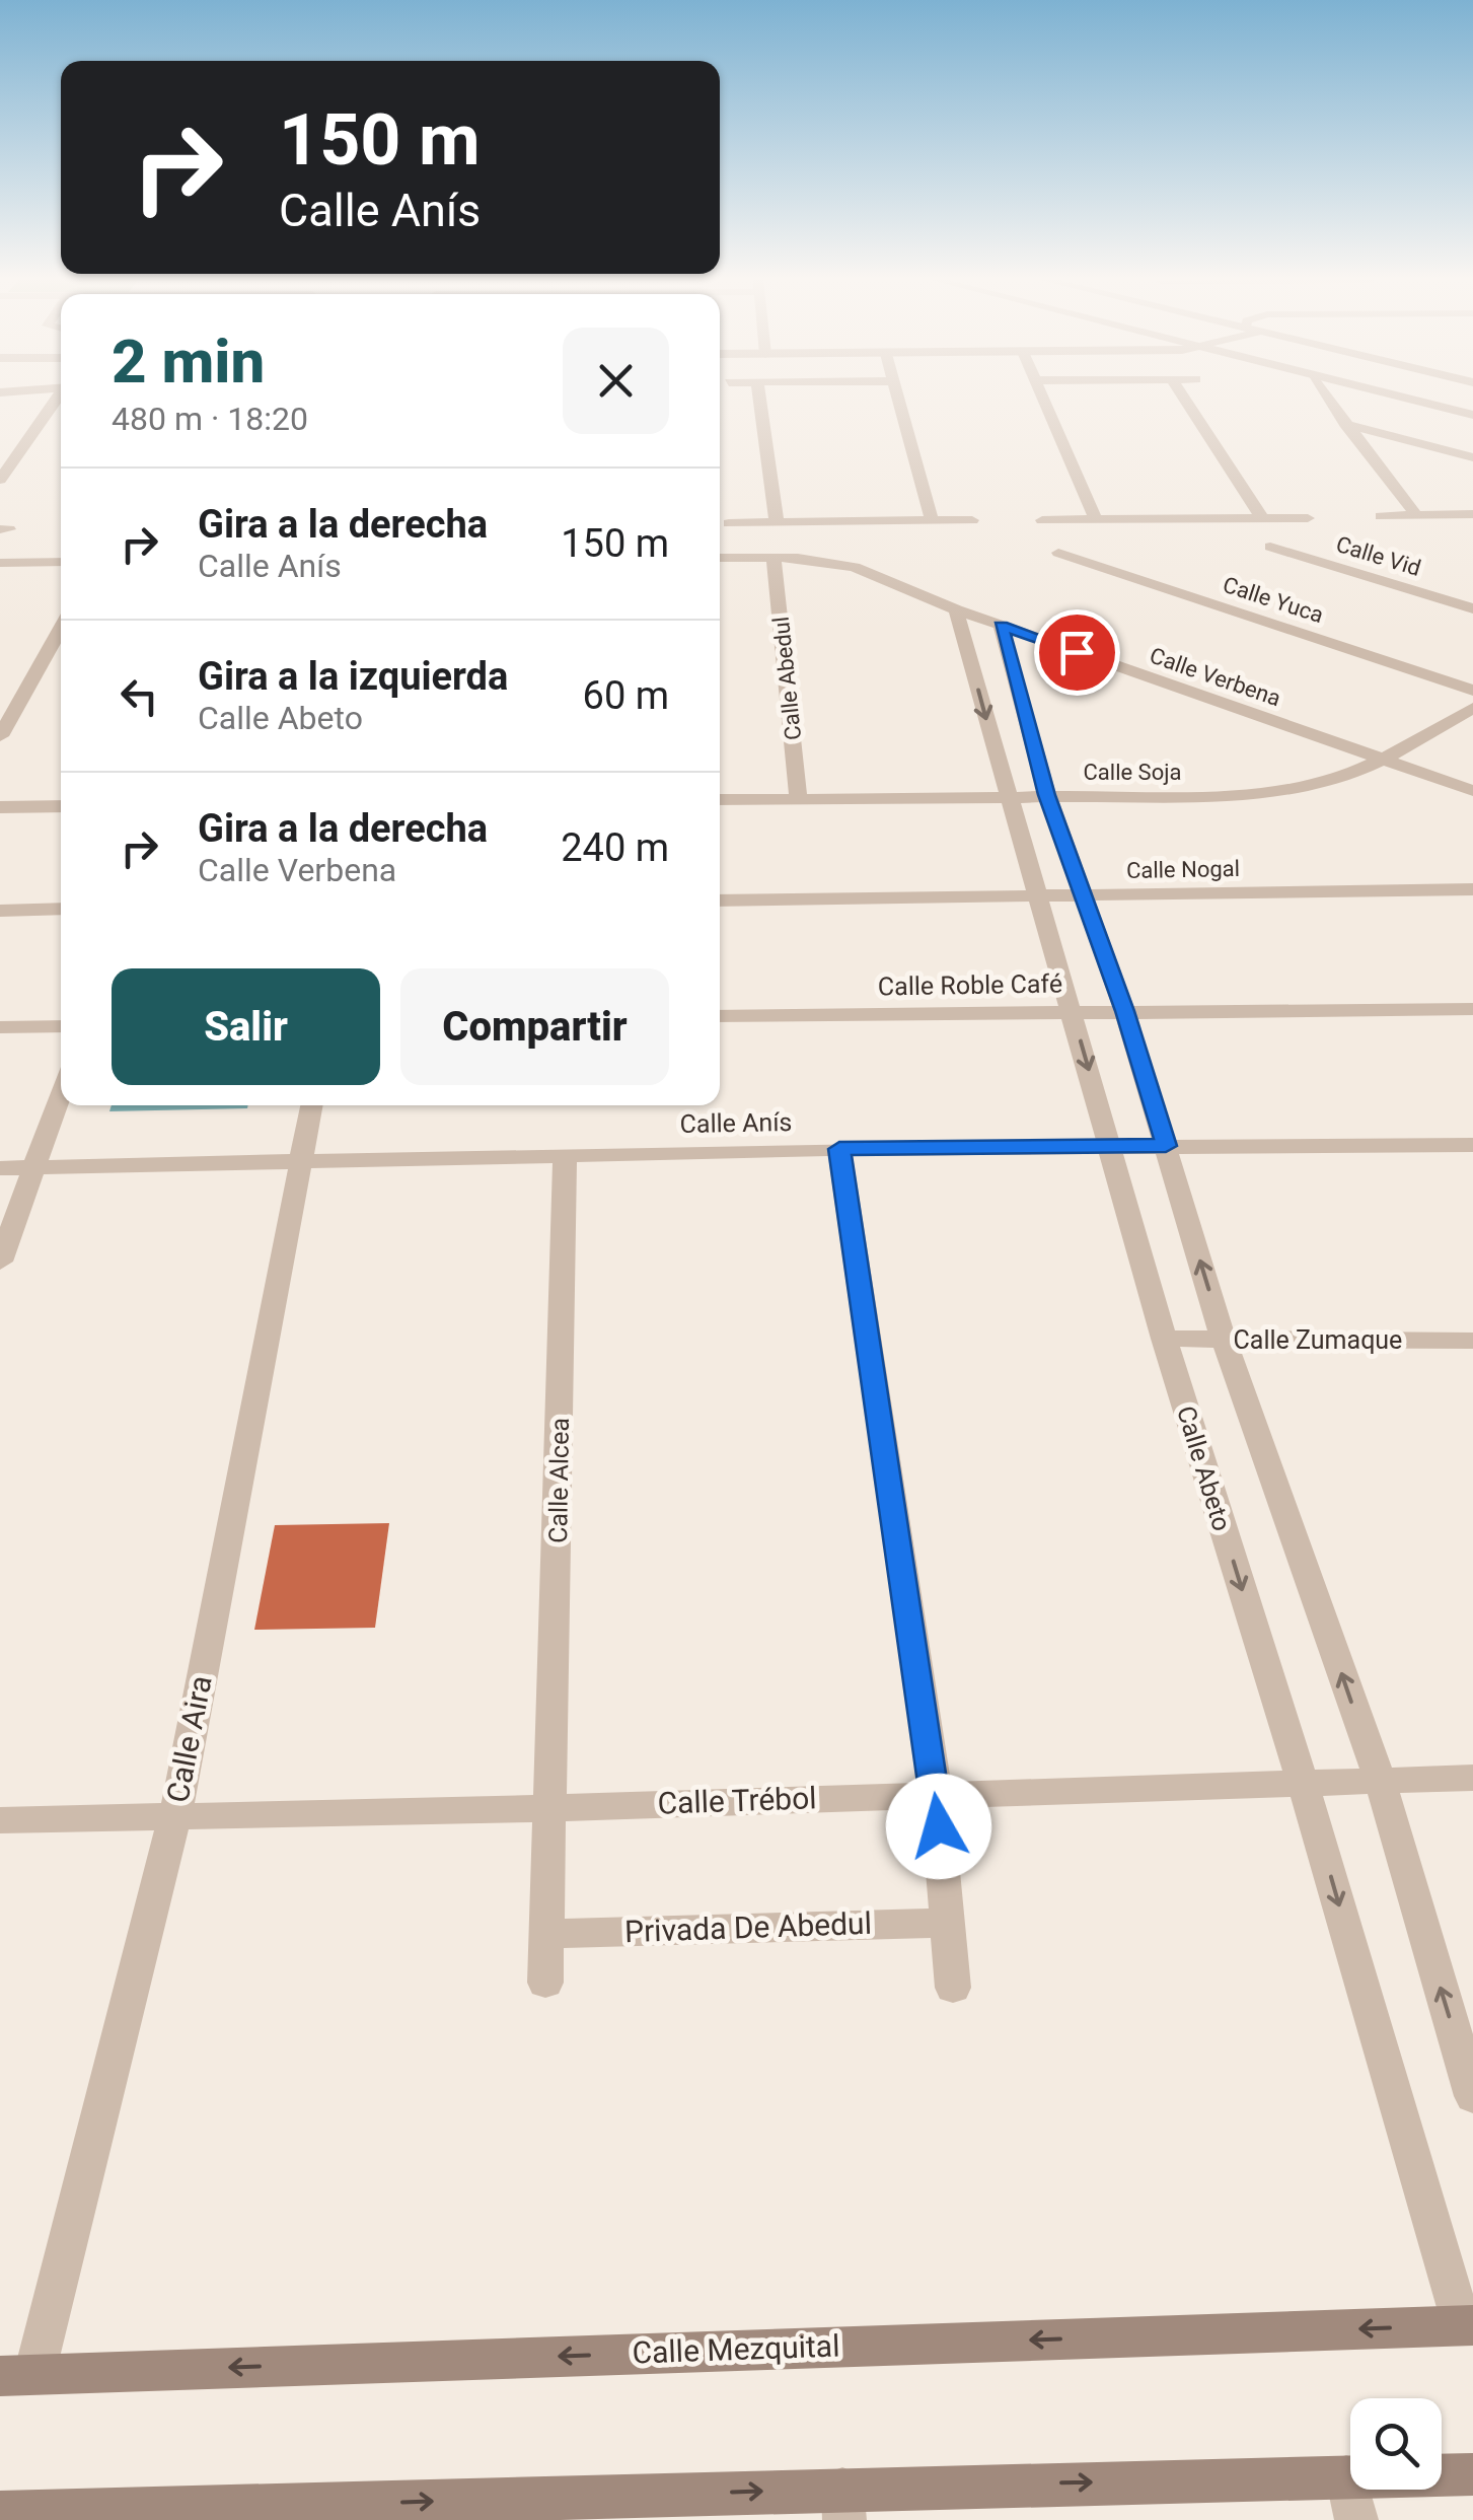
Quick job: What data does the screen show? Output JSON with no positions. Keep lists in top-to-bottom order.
{
  "streets": {
    "main road": ["Calle Mezquital"],
    "street": [
      "Calle Vid",
      "Calle Yuca",
      "Calle Verbena",
      "Calle Abedul",
      "Calle Soja",
      "Calle Nogal",
      "Calle Roble Café",
      "Calle Anís",
      "Calle Zumaque",
      "Calle Abeto",
      "Calle Alcea",
      "Calle Aira",
      "Calle Trébol",
      "Privada De Abedul"
    ]
  },
  "crossings": [
    ["Calle Verbena", "Calle Abedul"],
    ["Calle Verbena", "Calle Soja"],
    ["Calle Verbena", "Calle Abeto"],
    ["Calle Abedul", "Calle Soja"],
    ["Calle Soja", "Calle Abeto"],
    ["Calle Nogal", "Calle Abeto"],
    ["Calle Roble Café", "Calle Abeto"],
    ["Calle Anís", "Calle Abeto"],
    ["Calle Anís", "Calle Alcea"],
    ["Calle Anís", "Calle Aira"],
    ["Calle Zumaque", "Calle Abeto"],
    ["Calle Abeto", "Calle Trébol"],
    ["Calle Abeto", "Calle Mezquital"],
    ["Calle Alcea", "Calle Trébol"],
    ["Calle Aira", "Calle Trébol"],
    ["Calle Aira", "Calle Mezquital"]
  ],
  "page": {
    "turn": ["150 m", "Calle Anís"],
    "heading": ["2 min", "480 m · 18:20"],
    "list": [
      {
        "name": "Gira a la derecha",
        "note": "Calle Anís",
        "value": "150 m"
      },
      {
        "name": "Gira a la izquierda",
        "note": "Calle Abeto",
        "value": "60 m"
      },
      {
        "name": "Gira a la derecha",
        "note": "Calle Verbena",
        "value": "240 m"
      }
    ],
    "buttons": ["Salir", "Compartir"]
  }
}
